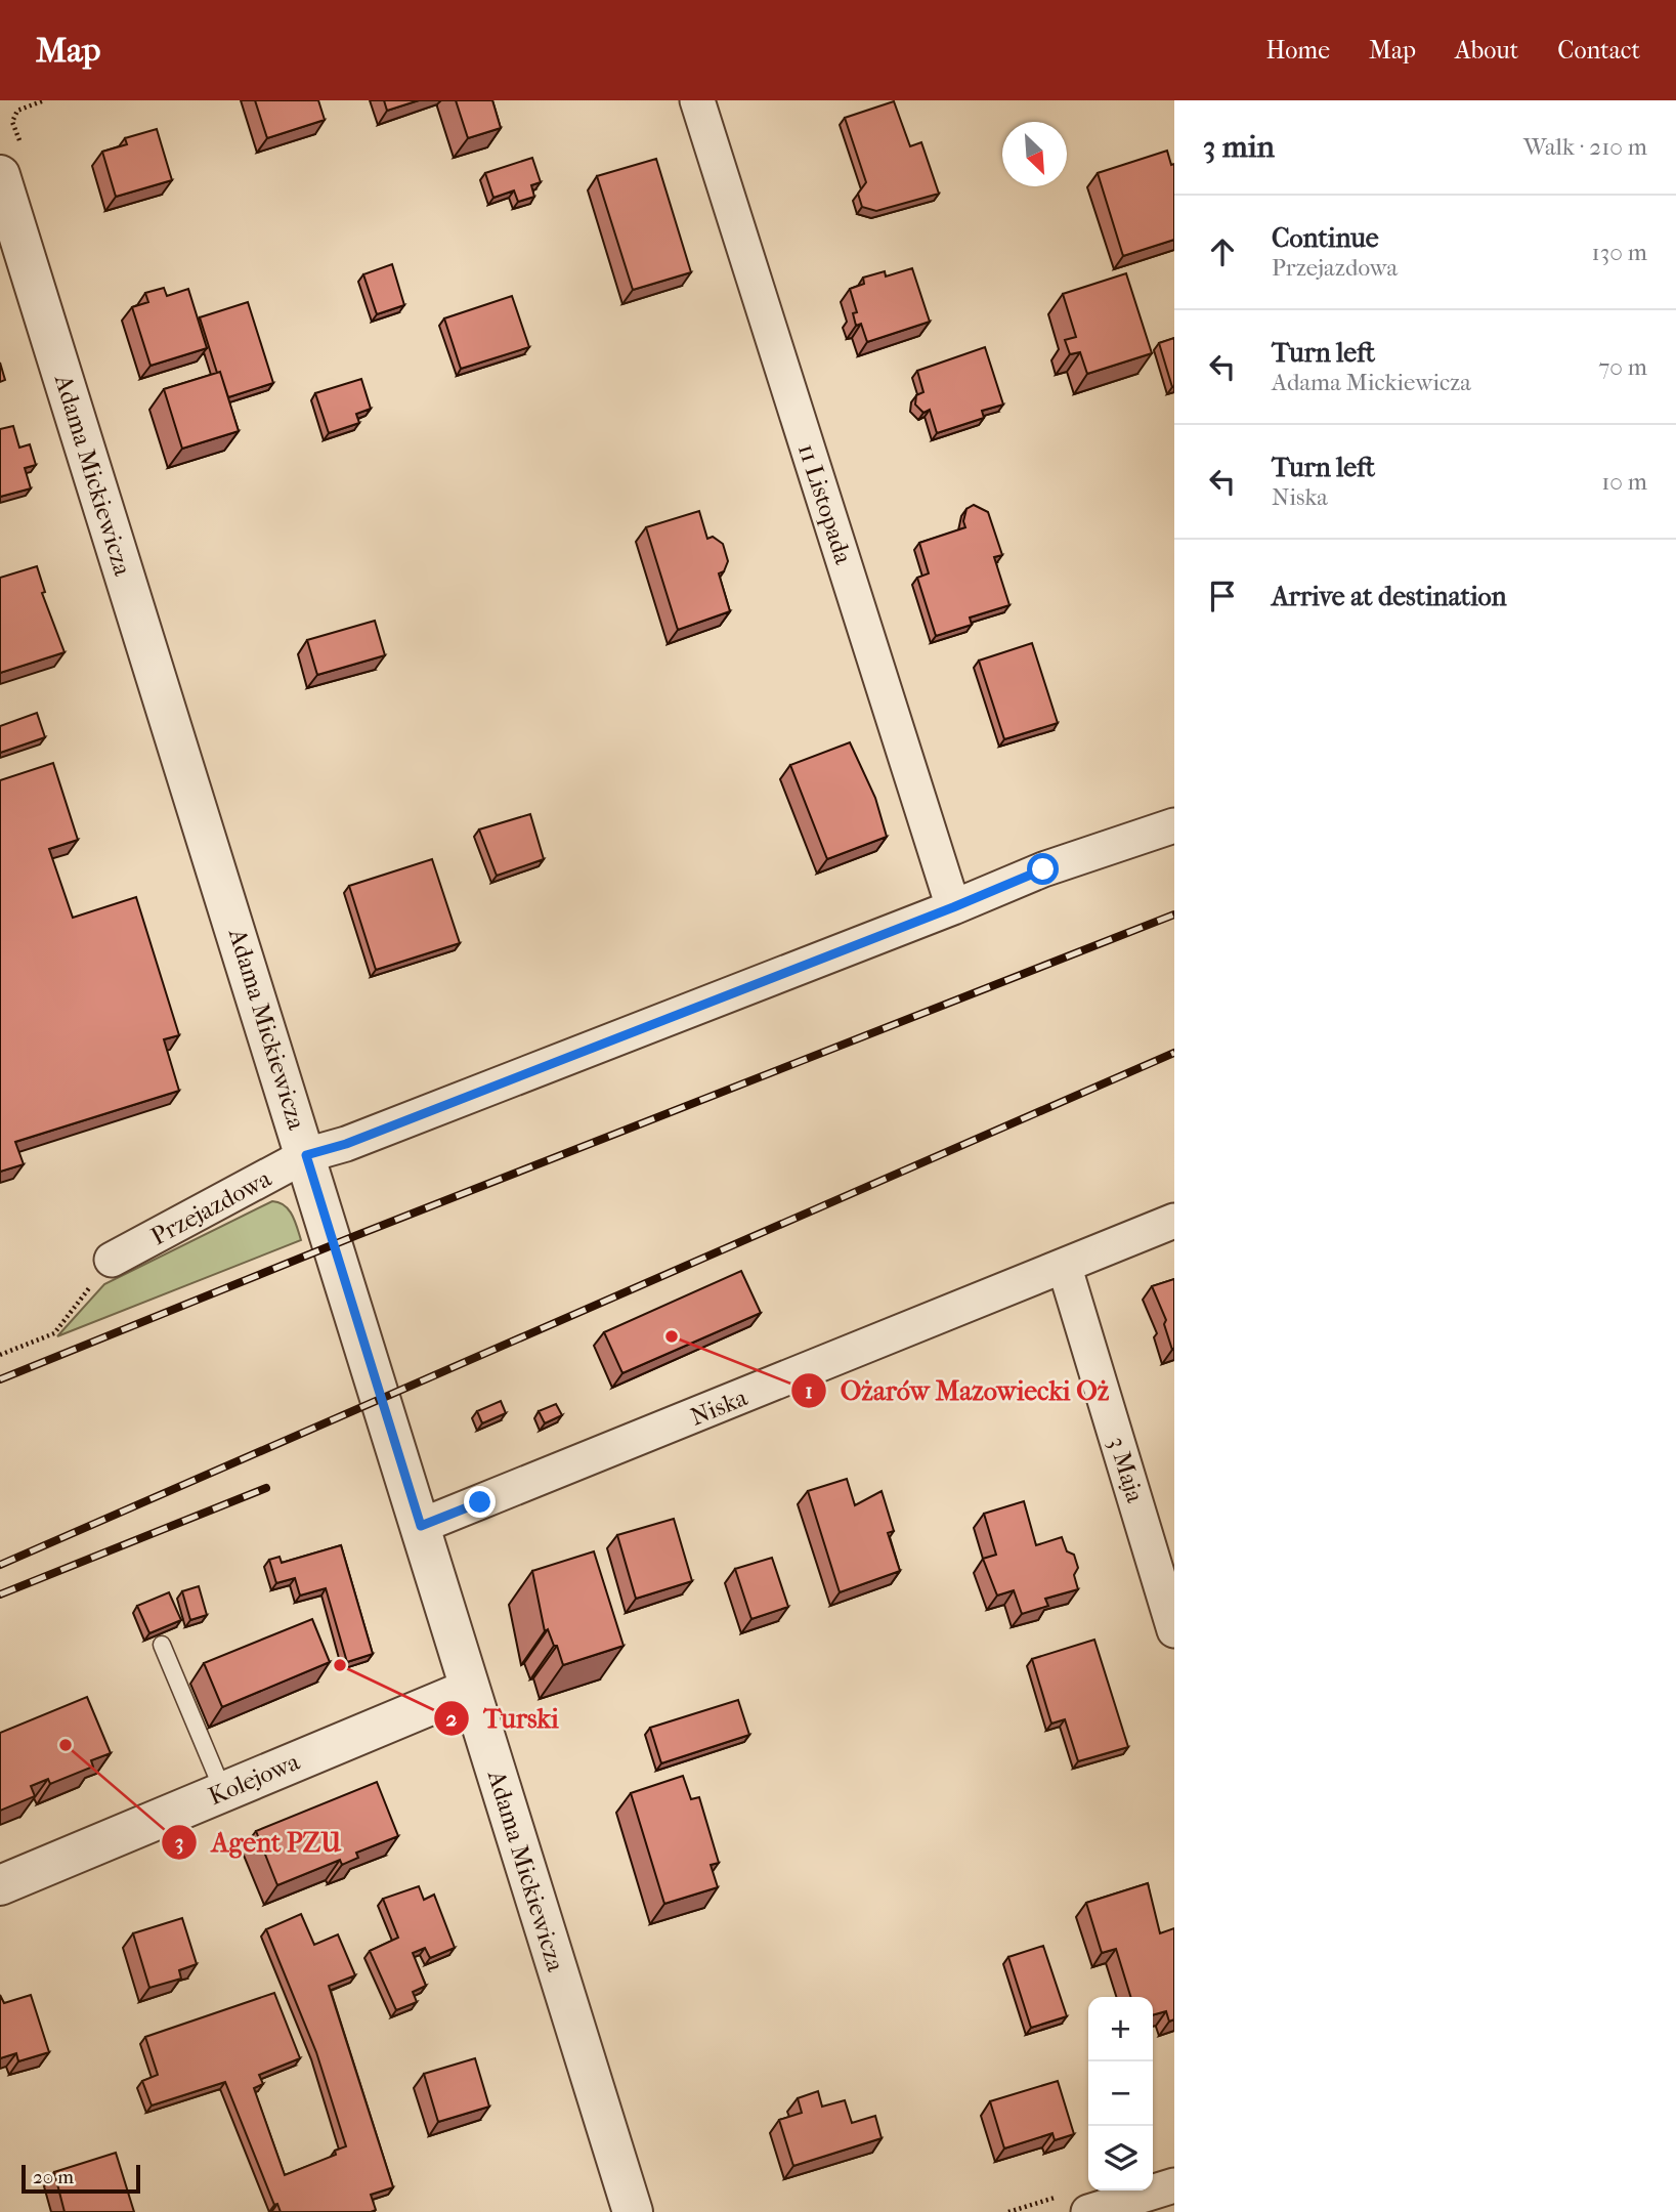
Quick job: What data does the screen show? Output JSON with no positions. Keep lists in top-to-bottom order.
{
  "streets": {
    "street": [
      "Adama Mickiewicza",
      "11 Listopada",
      "Przejazdowa",
      "Niska",
      "3 Maja",
      "Kolejowa"
    ]
  },
  "crossings": [
    ["Adama Mickiewicza", "Przejazdowa"],
    ["Adama Mickiewicza", "Niska"],
    ["Adama Mickiewicza", "Kolejowa"],
    ["11 Listopada", "Przejazdowa"],
    ["Niska", "3 Maja"]
  ],
  "places": ["Ożarów Mazowiecki Oż", "Turski", "Agent PZU"],
  "scale_bar": "20 m",
  "north": "bottom right",
  "page": {
    "header": "Map",
    "nav": [
      "Home",
      "Map",
      "About",
      "Contact"
    ],
    "heading": ["3 min", "Walk · 210 m"],
    "list": [
      ["Continue", "Przejazdowa", "130 m"],
      ["Turn left", "Adama Mickiewicza", "70 m"],
      ["Turn left", "Niska", "10 m"],
      "Arrive at destination"
    ],
    "map_buttons": ["+", "−"],
    "scale": "20 m"
  }
}
